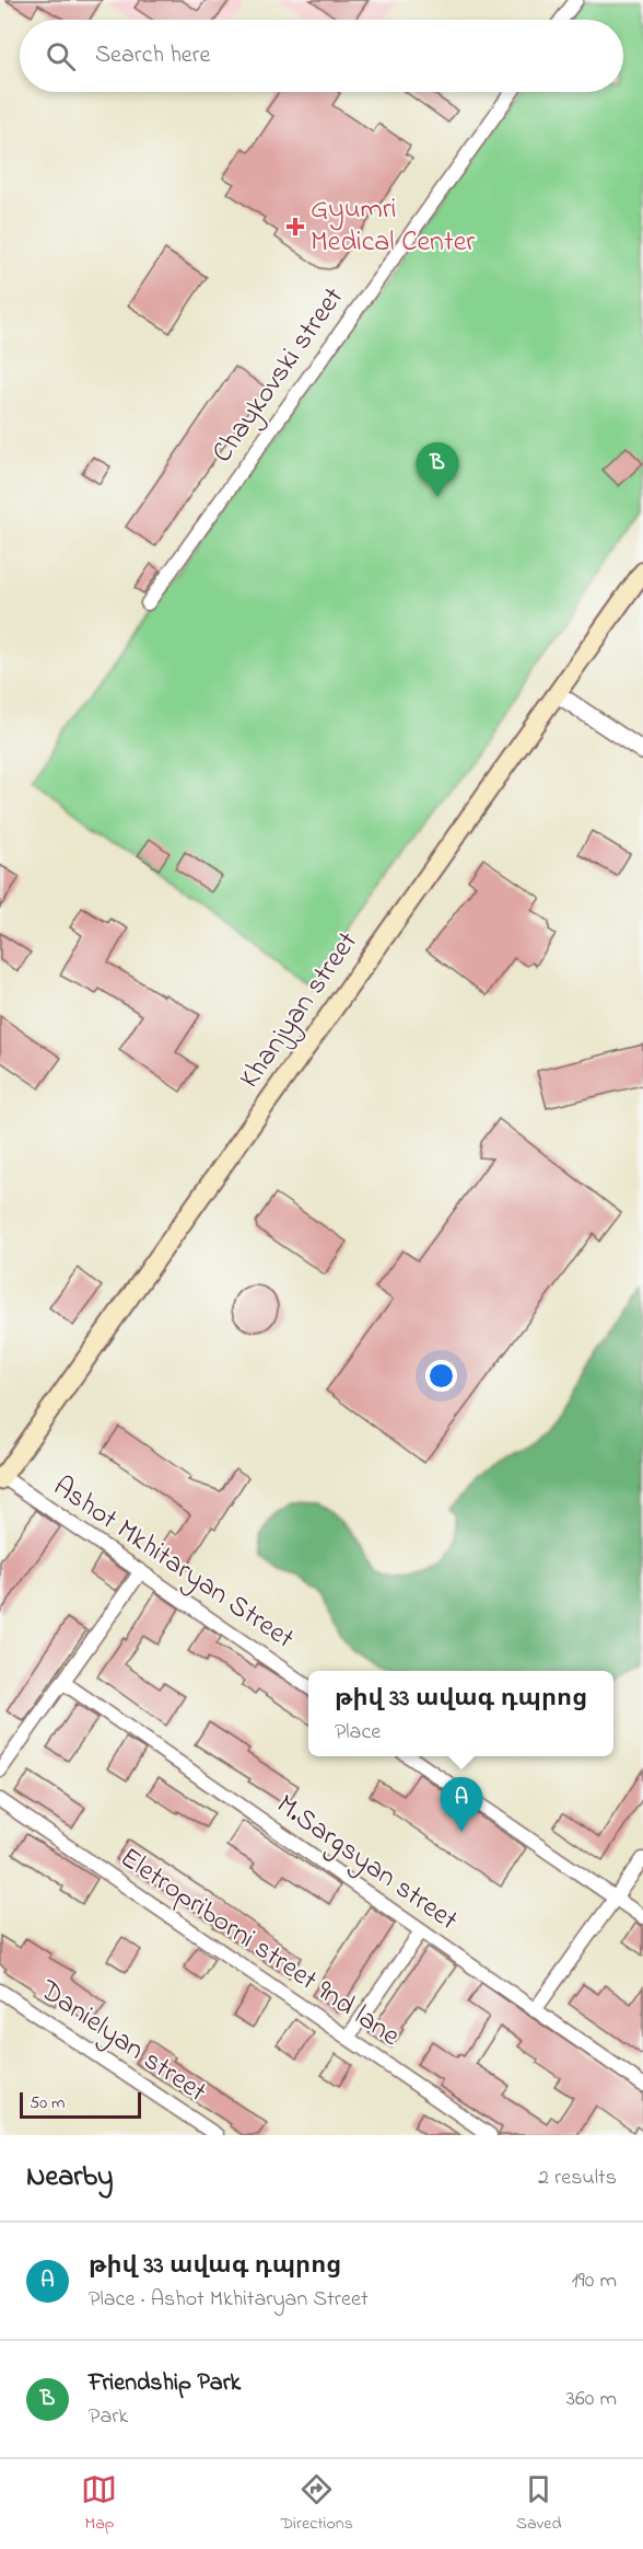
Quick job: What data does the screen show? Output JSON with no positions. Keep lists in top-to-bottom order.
{
  "streets": {
    "main road": ["Khanjyan street"],
    "street": [
      "Chaykovski street",
      "Ashot Mkhitaryan Street",
      "M.Sargsyan street",
      "Eletropriborni street 9nd lane",
      "Danielyan street"
    ]
  },
  "crossings": [
    ["Khanjyan street", "Ashot Mkhitaryan Street"]
  ],
  "places": {
    "health": ["Gyumri Medical Center"]
  },
  "scale_bar": "50 m",
  "page": {
    "search": "Search here",
    "pins": ["B", "A"],
    "popup": ["թիվ 33 ավագ դպրոց", "Place"],
    "scale": "50 m",
    "heading": ["Nearby", "2 results"],
    "list": [
      {
        "mark": "A",
        "name": "թիվ 33 ավագ դպրոց",
        "note": "Place · Ashot Mkhitaryan Street",
        "value": "190 m"
      },
      {
        "mark": "B",
        "name": "Friendship Park",
        "note": "Park",
        "value": "360 m"
      }
    ],
    "nav": ["Map", "Directions", "Saved"]
  }
}
